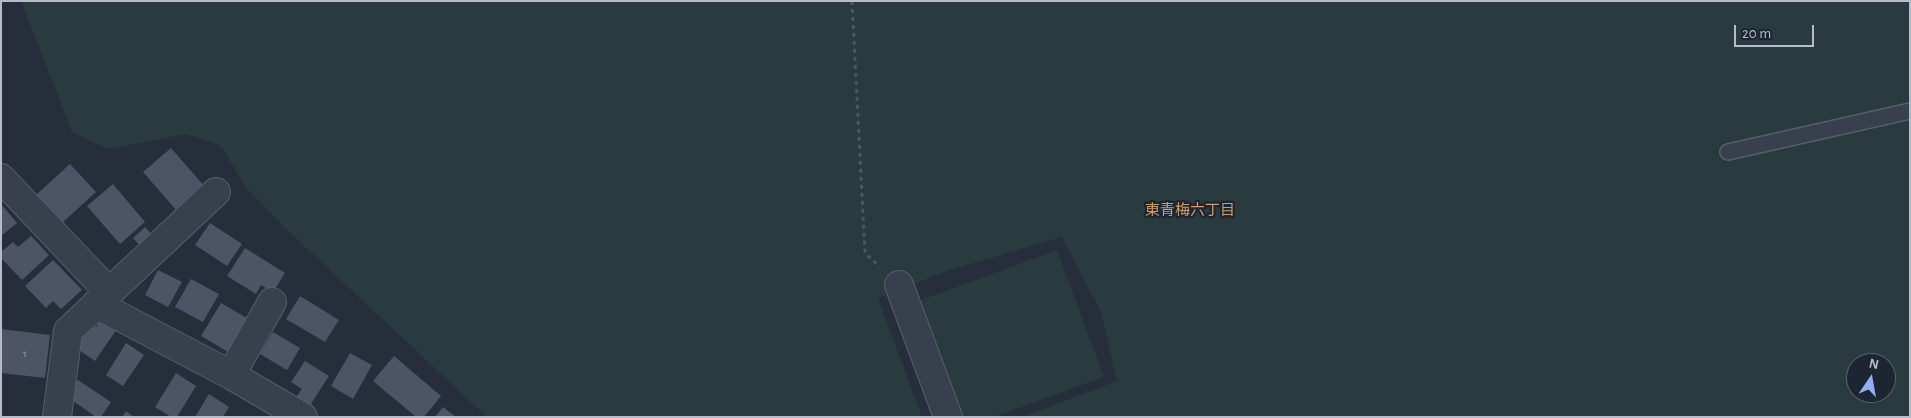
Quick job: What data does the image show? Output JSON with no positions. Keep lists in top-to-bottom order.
{
  "districts": ["東青梅六丁目"],
  "house_numbers": ["1"],
  "scale_bar": "20 m",
  "north": "top"
}
